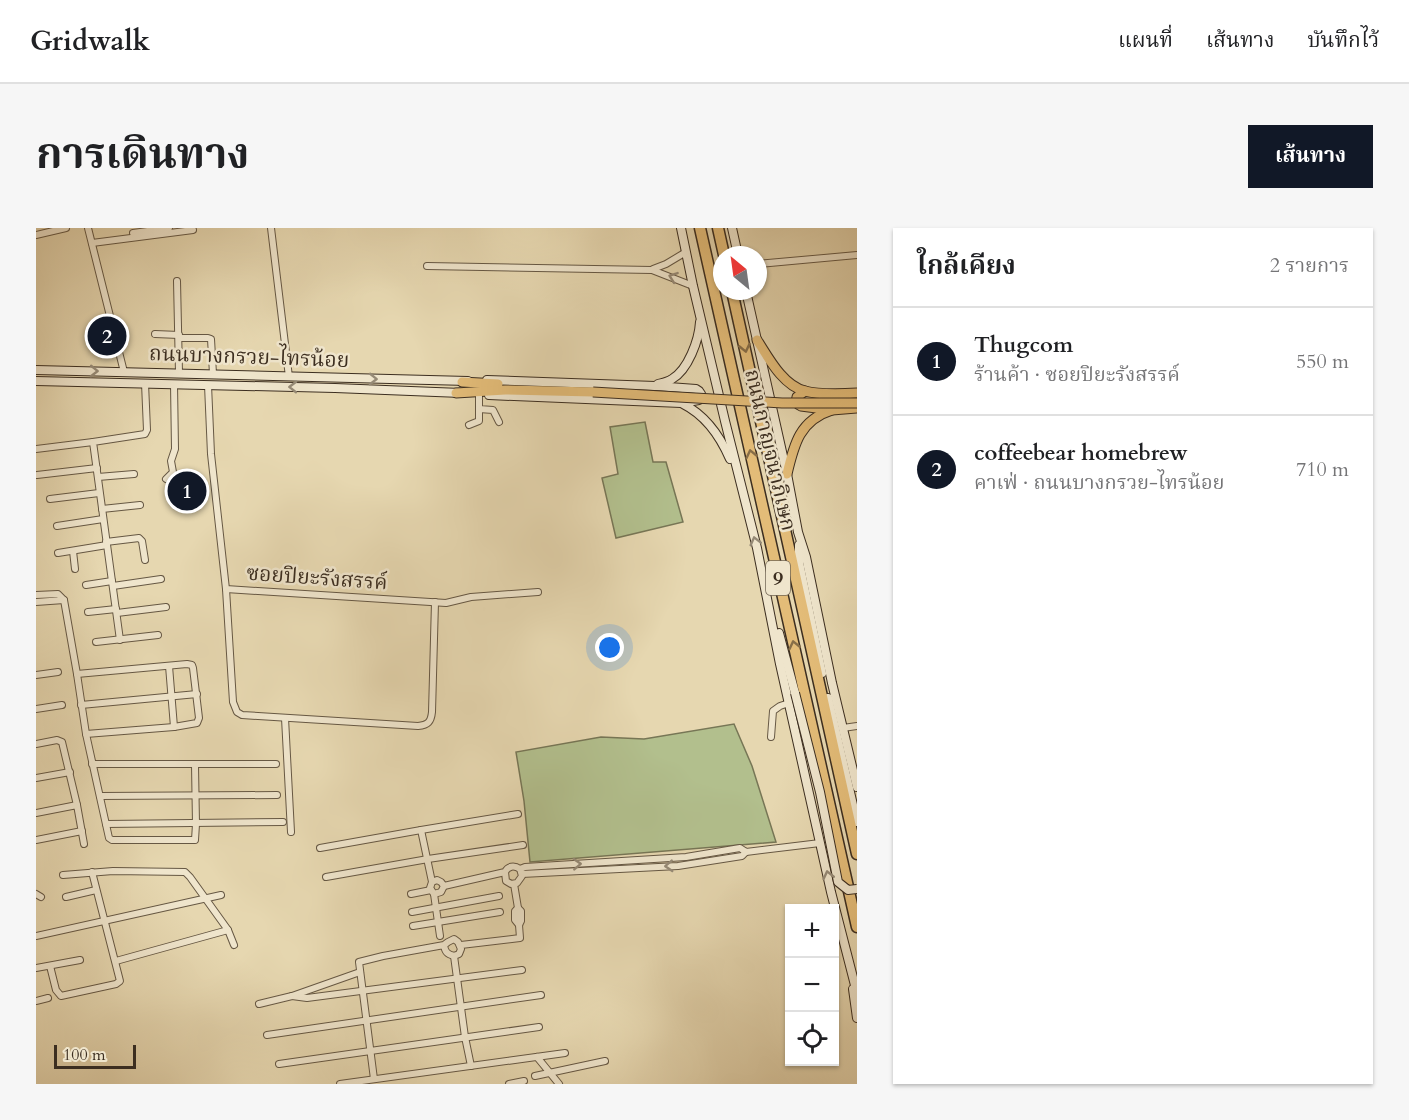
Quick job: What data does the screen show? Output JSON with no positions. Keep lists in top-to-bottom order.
{
  "streets": {
    "highway": ["ถนนกาญจนาภิเษก", "9"],
    "main road": ["ถนนบางกรวย-ไทรน้อย"],
    "street": ["ซอยปิยะรังสรรค์"]
  },
  "crossings": [
    ["ถนนบางกรวย-ไทรน้อย", "ซอยปิยะรังสรรค์"]
  ],
  "scale_bar": "100 m",
  "north": "top left",
  "page": {
    "header": "Gridwalk",
    "nav": ["แผนที่", "เส้นทาง", "บันทึกไว้"],
    "title": "การเดินทาง",
    "buttons": "เส้นทาง",
    "heading": ["ใกล้เคียง", "2 รายการ"],
    "list": [
      {
        "mark": "1",
        "name": "Thugcom",
        "note": "ร้านค้า · ซอยปิยะรังสรรค์",
        "value": "550 m"
      },
      {
        "mark": "2",
        "name": "coffeebear homebrew",
        "note": "คาเฟ่ · ถนนบางกรวย-ไทรน้อย",
        "value": "710 m"
      }
    ],
    "pins": ["2", "1"],
    "map_buttons": ["+", "−"],
    "scale": "100 m"
  }
}
